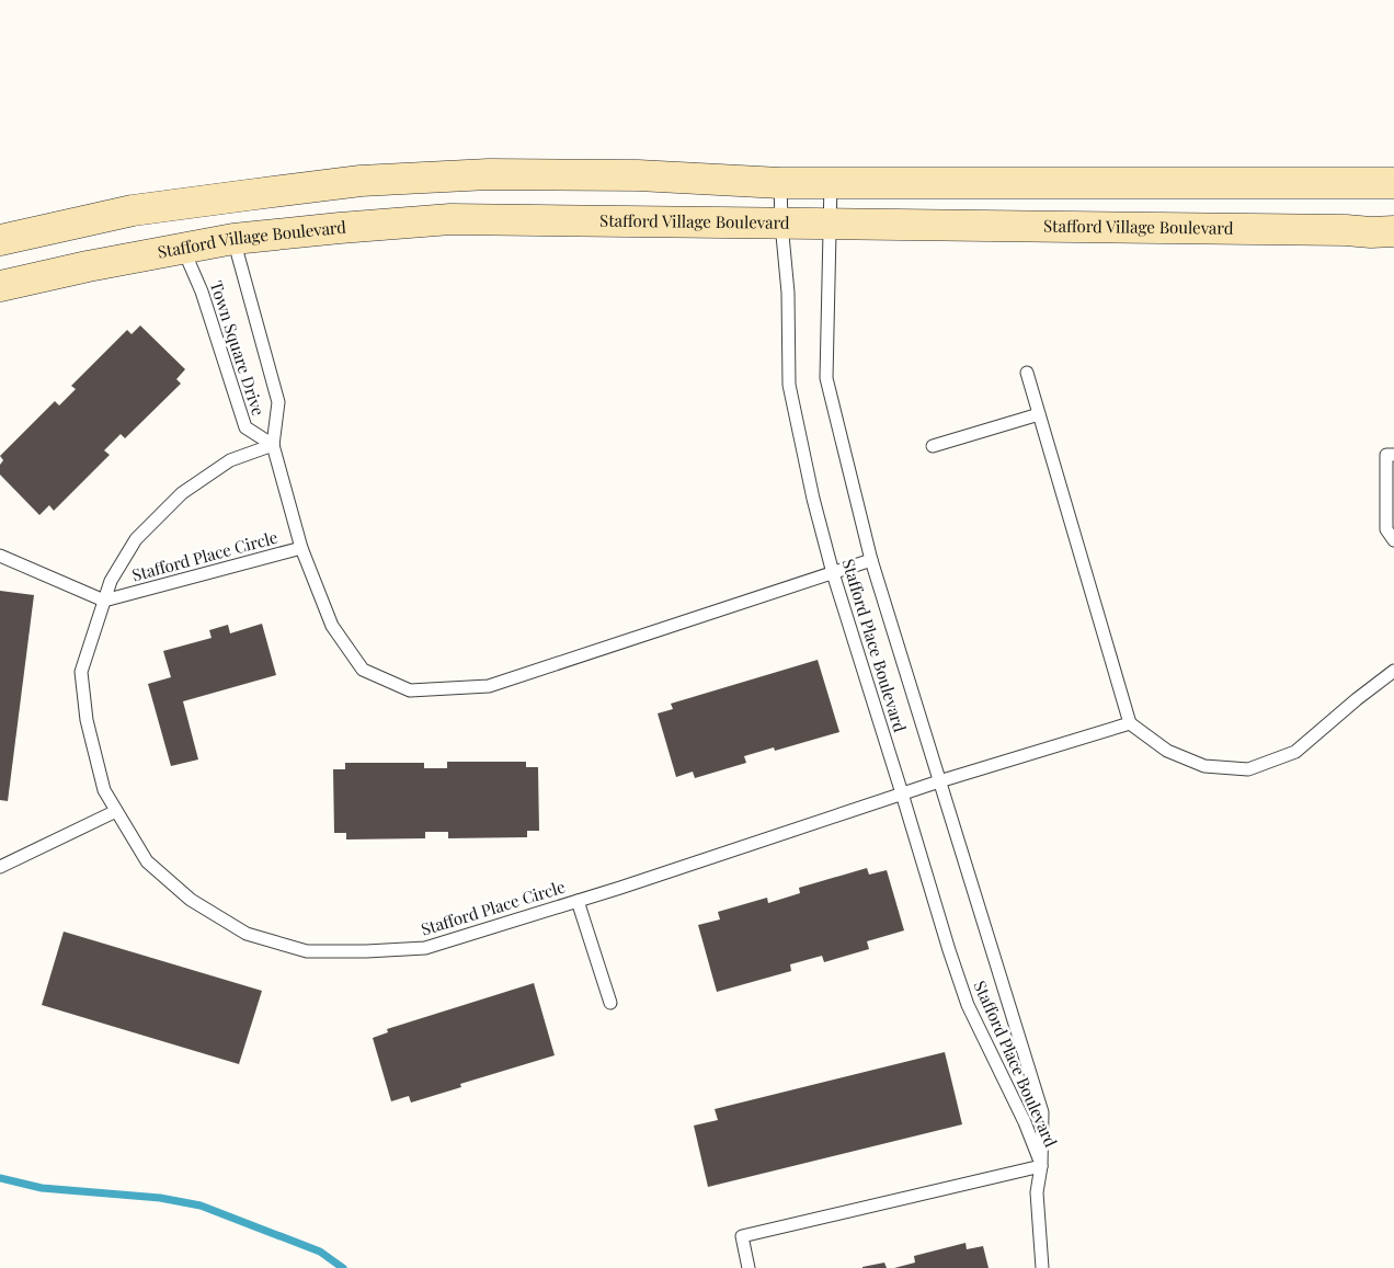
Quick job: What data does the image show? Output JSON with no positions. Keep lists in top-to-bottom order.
{
  "streets": {
    "main road": ["Stafford Village Boulevard"],
    "lane": ["Town Square Drive", "Stafford Place Circle", "Stafford Place Boulevard"]
  },
  "crossings": [
    ["Stafford Village Boulevard", "Town Square Drive"],
    ["Stafford Village Boulevard", "Stafford Place Boulevard"],
    ["Town Square Drive", "Stafford Place Circle"],
    ["Stafford Place Circle", "Stafford Place Boulevard"]
  ]
}
